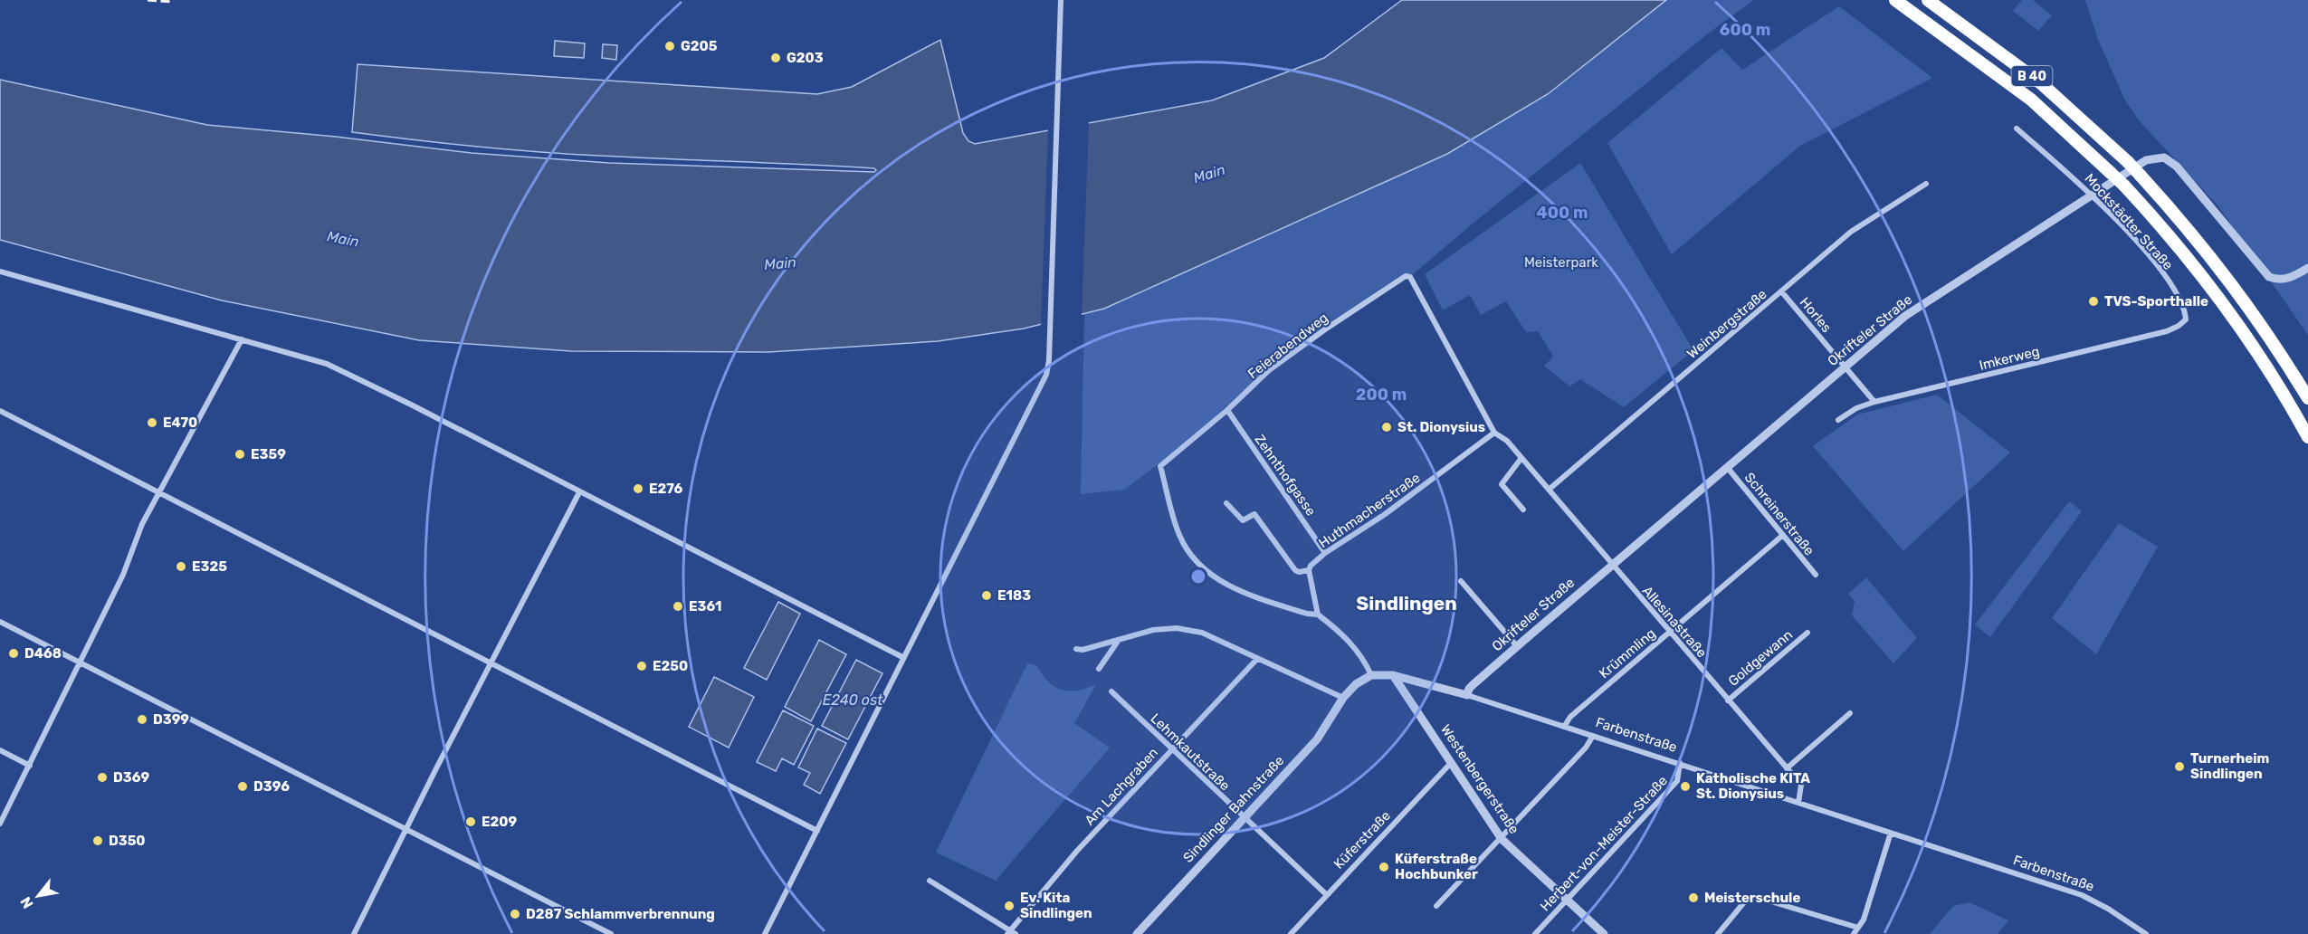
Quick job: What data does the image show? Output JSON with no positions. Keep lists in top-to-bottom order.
{
  "streets": {
    "highway": ["B 40"],
    "street": [
      "Mockstädter Straße",
      "Horles",
      "Weinbergstraße",
      "Okrifteler Straße",
      "Feierabendweg",
      "Imkerweg",
      "Zehnthofgasse",
      "Huthmacherstraße",
      "Schreinerstraße",
      "Allesinastraße",
      "Krümmling",
      "Goldgewann",
      "Farbenstraße",
      "Lehmkautstraße",
      "Westenbergerstraße",
      "Am Lachgraben",
      "Sindlinger Bahnstraße",
      "Küferstraße",
      "Herbert-von-Meister-Straße"
    ]
  },
  "crossings": [
    ["Mockstädter Straße", "Okrifteler Straße"],
    ["Mockstädter Straße", "Imkerweg"],
    ["Horles", "Weinbergstraße"],
    ["Horles", "Okrifteler Straße"],
    ["Horles", "Imkerweg"],
    ["Weinbergstraße", "Allesinastraße"],
    ["Okrifteler Straße", "Schreinerstraße"],
    ["Okrifteler Straße", "Allesinastraße"],
    ["Okrifteler Straße", "Farbenstraße"],
    ["Feierabendweg", "Zehnthofgasse"],
    ["Feierabendweg", "Allesinastraße"],
    ["Zehnthofgasse", "Huthmacherstraße"],
    ["Huthmacherstraße", "Allesinastraße"],
    ["Schreinerstraße", "Krümmling"],
    ["Allesinastraße", "Krümmling"],
    ["Allesinastraße", "Goldgewann"],
    ["Allesinastraße", "Farbenstraße"],
    ["Krümmling", "Farbenstraße"],
    ["Farbenstraße", "Westenbergerstraße"],
    ["Farbenstraße", "Herbert-von-Meister-Straße"],
    ["Lehmkautstraße", "Am Lachgraben"],
    ["Lehmkautstraße", "Sindlinger Bahnstraße"],
    ["Lehmkautstraße", "Küferstraße"],
    ["Westenbergerstraße", "Küferstraße"],
    ["Westenbergerstraße", "Herbert-von-Meister-Straße"]
  ],
  "districts": ["Sindlingen"],
  "water": ["Main", "E240 ost"],
  "parks": ["Meisterpark"],
  "places": [
    "G205",
    "G203",
    "TVS-Sporthalle",
    "E470",
    "St. Dionysius",
    "E359",
    "E276",
    "E325",
    "E183",
    "E361",
    "D468",
    "E250",
    "D399",
    "Turnerheim Sindlingen",
    "D369",
    "D396",
    "Katholische KITA St. Dionysius",
    "E209",
    "D350",
    "Küferstraße Hochbunker",
    "Meisterschule",
    "Ev. Kita Sindlingen",
    "D287 Schlammverbrennung"
  ],
  "north": "bottom left",
  "rings": ["600 m", "400 m", "200 m"]
}
